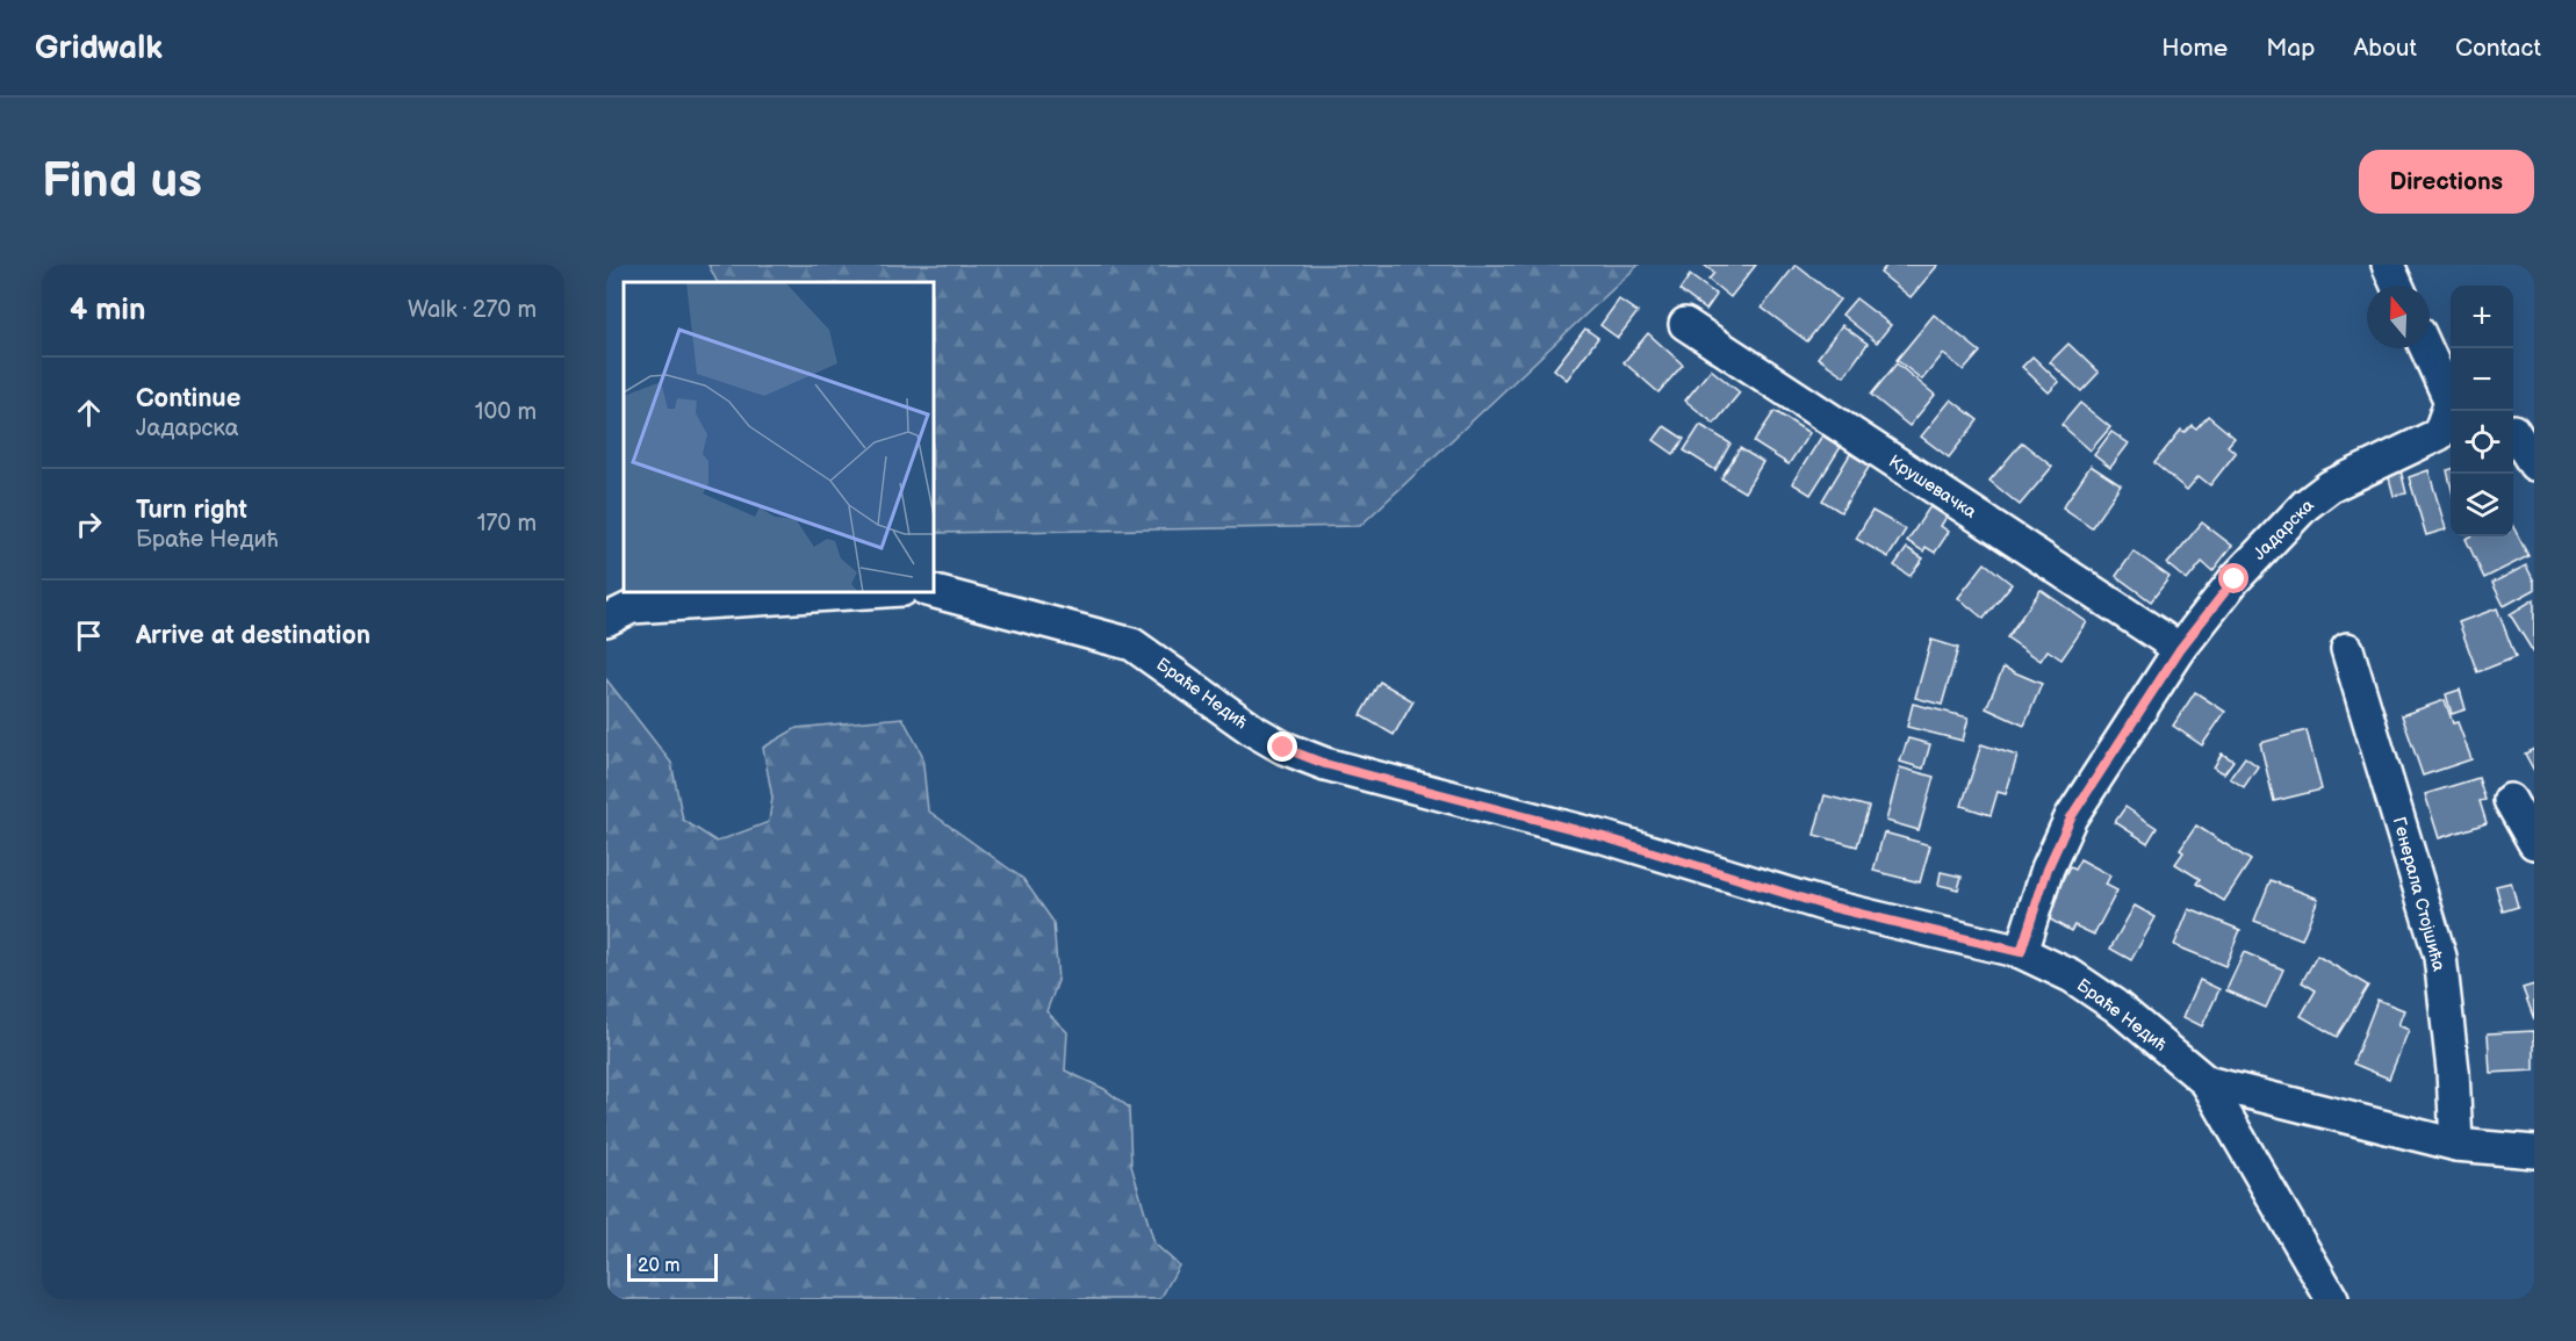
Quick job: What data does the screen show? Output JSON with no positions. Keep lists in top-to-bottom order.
{
  "streets": {
    "street": [
      "Крушевачка",
      "Јадарска",
      "Браће Недић",
      "Генерала Стојшића"
    ]
  },
  "crossings": [
    ["Крушевачка", "Јадарска"],
    ["Јадарска", "Браће Недић"],
    ["Браће Недић", "Генерала Стојшића"]
  ],
  "scale_bar": "20 m",
  "north": "top",
  "page": {
    "header": "Gridwalk",
    "nav": [
      "Home",
      "Map",
      "About",
      "Contact"
    ],
    "buttons": "Directions",
    "title": "Find us",
    "heading": ["4 min", "Walk · 270 m"],
    "map_buttons": ["+", "−"],
    "list": [
      ["Continue", "Јадарска", "100 m"],
      ["Turn right", "Браће Недић", "170 m"],
      "Arrive at destination"
    ],
    "scale": "20 m"
  }
}
